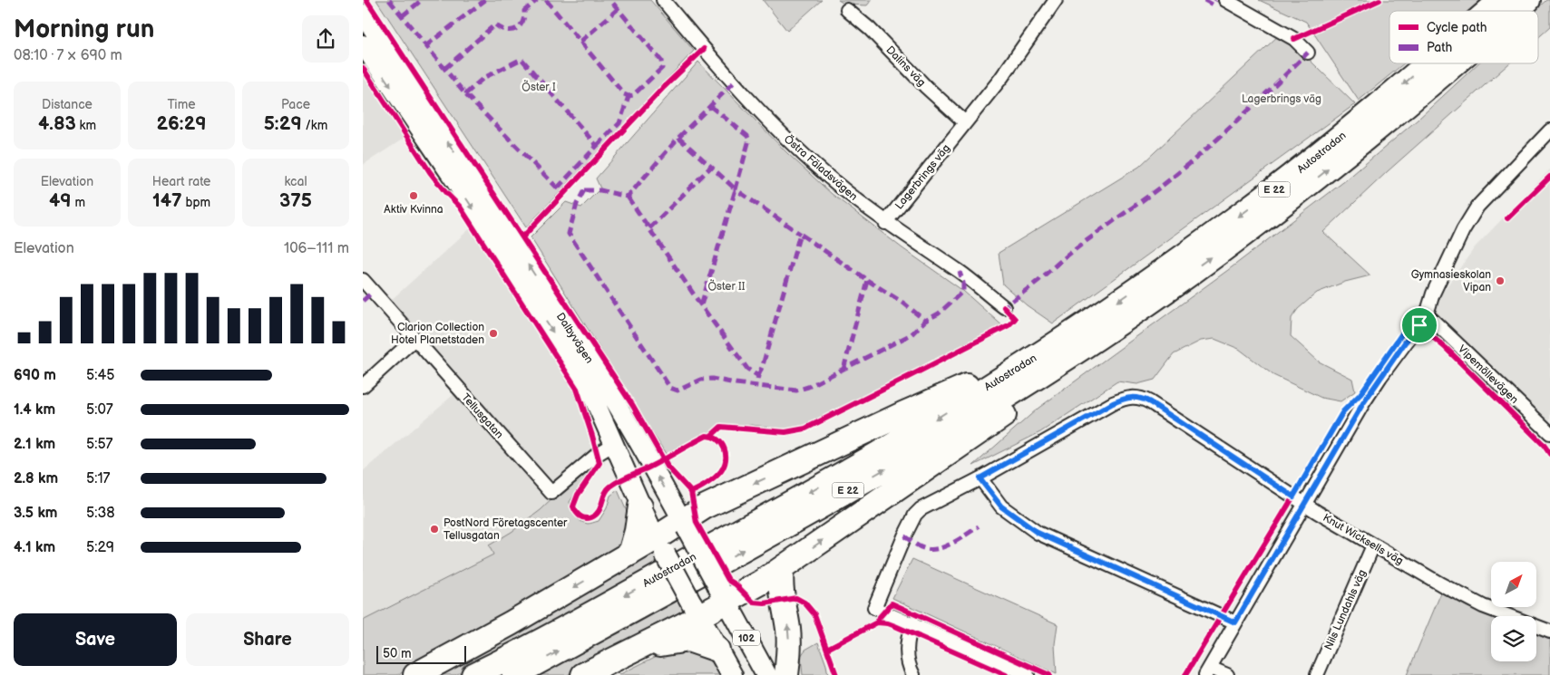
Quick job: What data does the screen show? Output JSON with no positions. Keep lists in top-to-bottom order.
{
  "streets": {
    "highway": ["Autostradan", "E 22"],
    "main road": ["Dalbyvägen", "102"],
    "street": [
      "Dalins väg",
      "Östra Fäladsvägen",
      "Lagerbrings väg",
      "Vipemöllevägen",
      "Tellusgatan",
      "Knut Wicksells väg",
      "Nils Lundahls väg"
    ]
  },
  "crossings": [
    ["Dalins väg", "Lagerbrings väg"],
    ["Östra Fäladsvägen", "Lagerbrings väg"],
    ["Dalbyvägen", "Tellusgatan"],
    ["Knut Wicksells väg", "Nils Lundahls väg"]
  ],
  "parks": ["Öster I", "Lagerbrings väg", "Öster II"],
  "places": [
    "Aktiv Kvinna",
    "Gymnasieskolan Vipan",
    "Clarion Collection Hotel Planetstaden",
    "PostNord Företagscenter Tellusgatan"
  ],
  "legend": ["Cycle path", "Path"],
  "scale_bar": "50 m",
  "north": "top right",
  "page": {
    "heading": ["Morning run", "08:10 · 7 × 690 m"],
    "stats": [
      ["Distance", "4.83 km"],
      ["Time", "26:29"],
      ["Pace", "5:29 /km"],
      ["Elevation", "49 m"],
      ["Heart rate", "147 bpm"],
      ["kcal", "375"]
    ],
    "chart": ["Elevation", "106–111 m"],
    "list": [
      {
        "name": "690 m",
        "note": "5:45"
      },
      {
        "name": "1.4 km",
        "note": "5:07"
      },
      {
        "name": "2.1 km",
        "note": "5:57"
      },
      {
        "name": "2.8 km",
        "note": "5:17"
      },
      {
        "name": "3.5 km",
        "note": "5:38"
      },
      {
        "name": "4.1 km",
        "note": "5:29"
      }
    ],
    "buttons": ["Save", "Share"],
    "scale": "50 m"
  }
}
